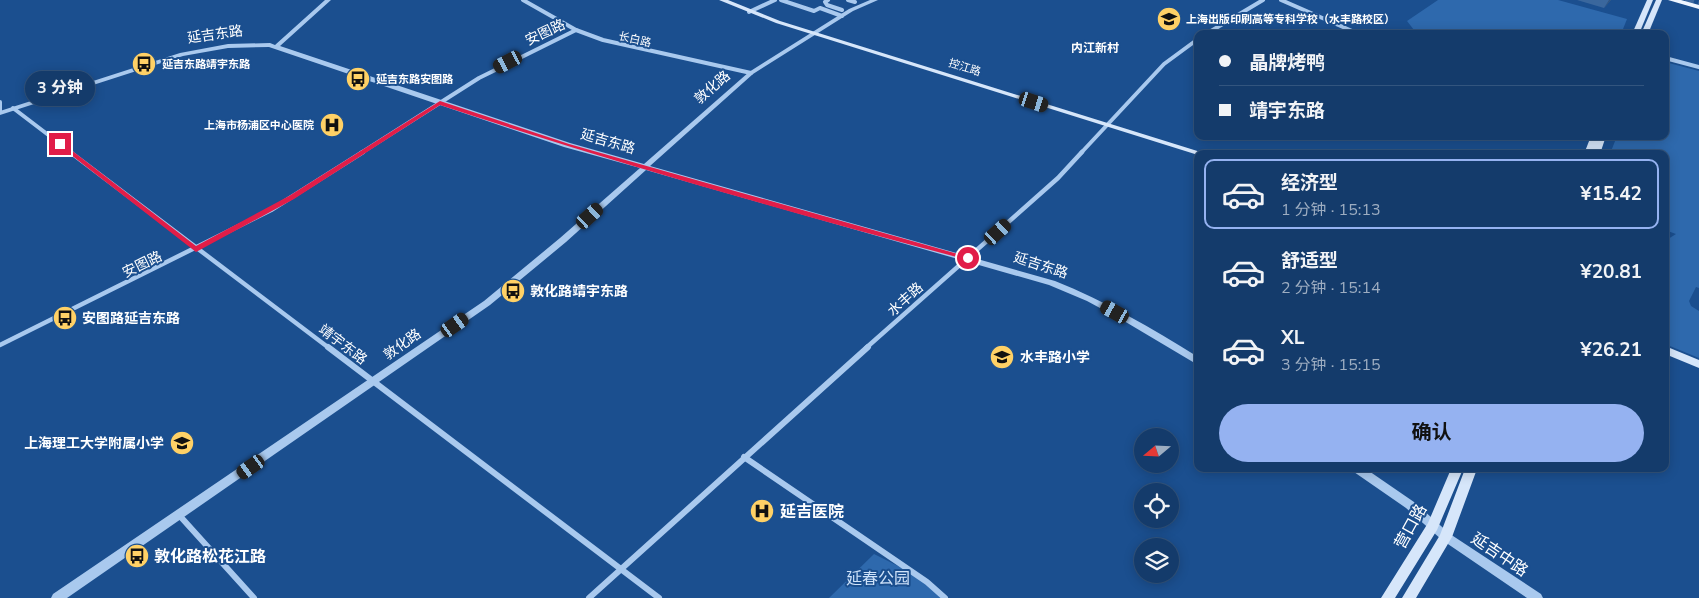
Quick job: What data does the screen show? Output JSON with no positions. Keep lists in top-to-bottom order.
{
  "streets": {
    "main road": ["控江路", "营口路"],
    "street": [
      "安图路",
      "延吉东路",
      "长白路",
      "敦化路",
      "水丰路",
      "靖宇东路",
      "延吉中路"
    ]
  },
  "crossings": [
    ["安图路", "延吉东路"],
    ["安图路", "长白路"],
    ["安图路", "靖宇东路"],
    ["延吉东路", "敦化路"],
    ["延吉东路", "水丰路"],
    ["延吉东路", "靖宇东路"],
    ["长白路", "敦化路"],
    ["控江路", "敦化路"],
    ["控江路", "水丰路"],
    ["敦化路", "靖宇东路"],
    ["水丰路", "靖宇东路"],
    ["营口路", "延吉中路"]
  ],
  "districts": ["内江新村"],
  "parks": ["延春公园"],
  "places": {
    "school or university": ["上海出版印刷高等专科学校（水丰路校区）", "水丰路小学", "上海理工大学附属小学"],
    "bus stop": [
      "延吉东路靖宇东路",
      "延吉东路安图路",
      "敦化路靖宇东路",
      "安图路延吉东路",
      "敦化路松花江路"
    ],
    "hospital": ["上海市杨浦区中心医院", "延吉医院"]
  },
  "north": "left",
  "page": {
    "banner": ["晶牌烤鸭", "靖宇东路"],
    "bubble": "3 分钟",
    "list": [
      {
        "name": "经济型",
        "note": "1 分钟 · 15:13",
        "value": "¥15.42"
      },
      {
        "name": "舒适型",
        "note": "2 分钟 · 15:14",
        "value": "¥20.81"
      },
      {
        "name": "XL",
        "note": "3 分钟 · 15:15",
        "value": "¥26.21"
      }
    ],
    "buttons": "确认"
  }
}
